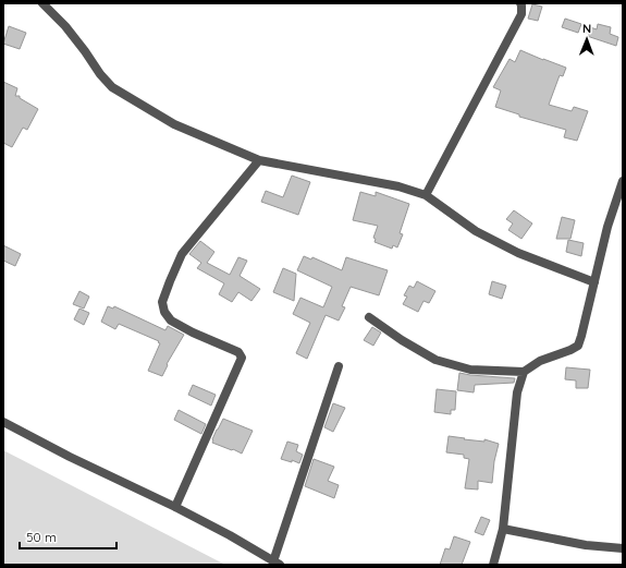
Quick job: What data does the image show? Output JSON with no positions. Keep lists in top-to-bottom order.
{
  "scale_bar": "50 m",
  "north": "top"
}
